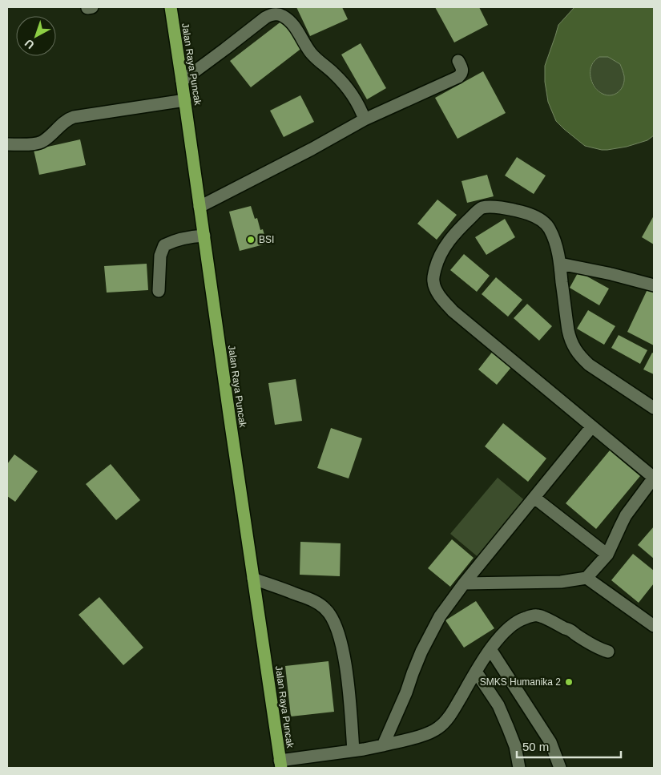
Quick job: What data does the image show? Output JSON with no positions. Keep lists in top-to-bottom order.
{
  "streets": {
    "highway": ["Jalan Raya Puncak"]
  },
  "places": ["BSI", "SMKS Humanika 2"],
  "scale_bar": "50 m",
  "north": "bottom left"
}
